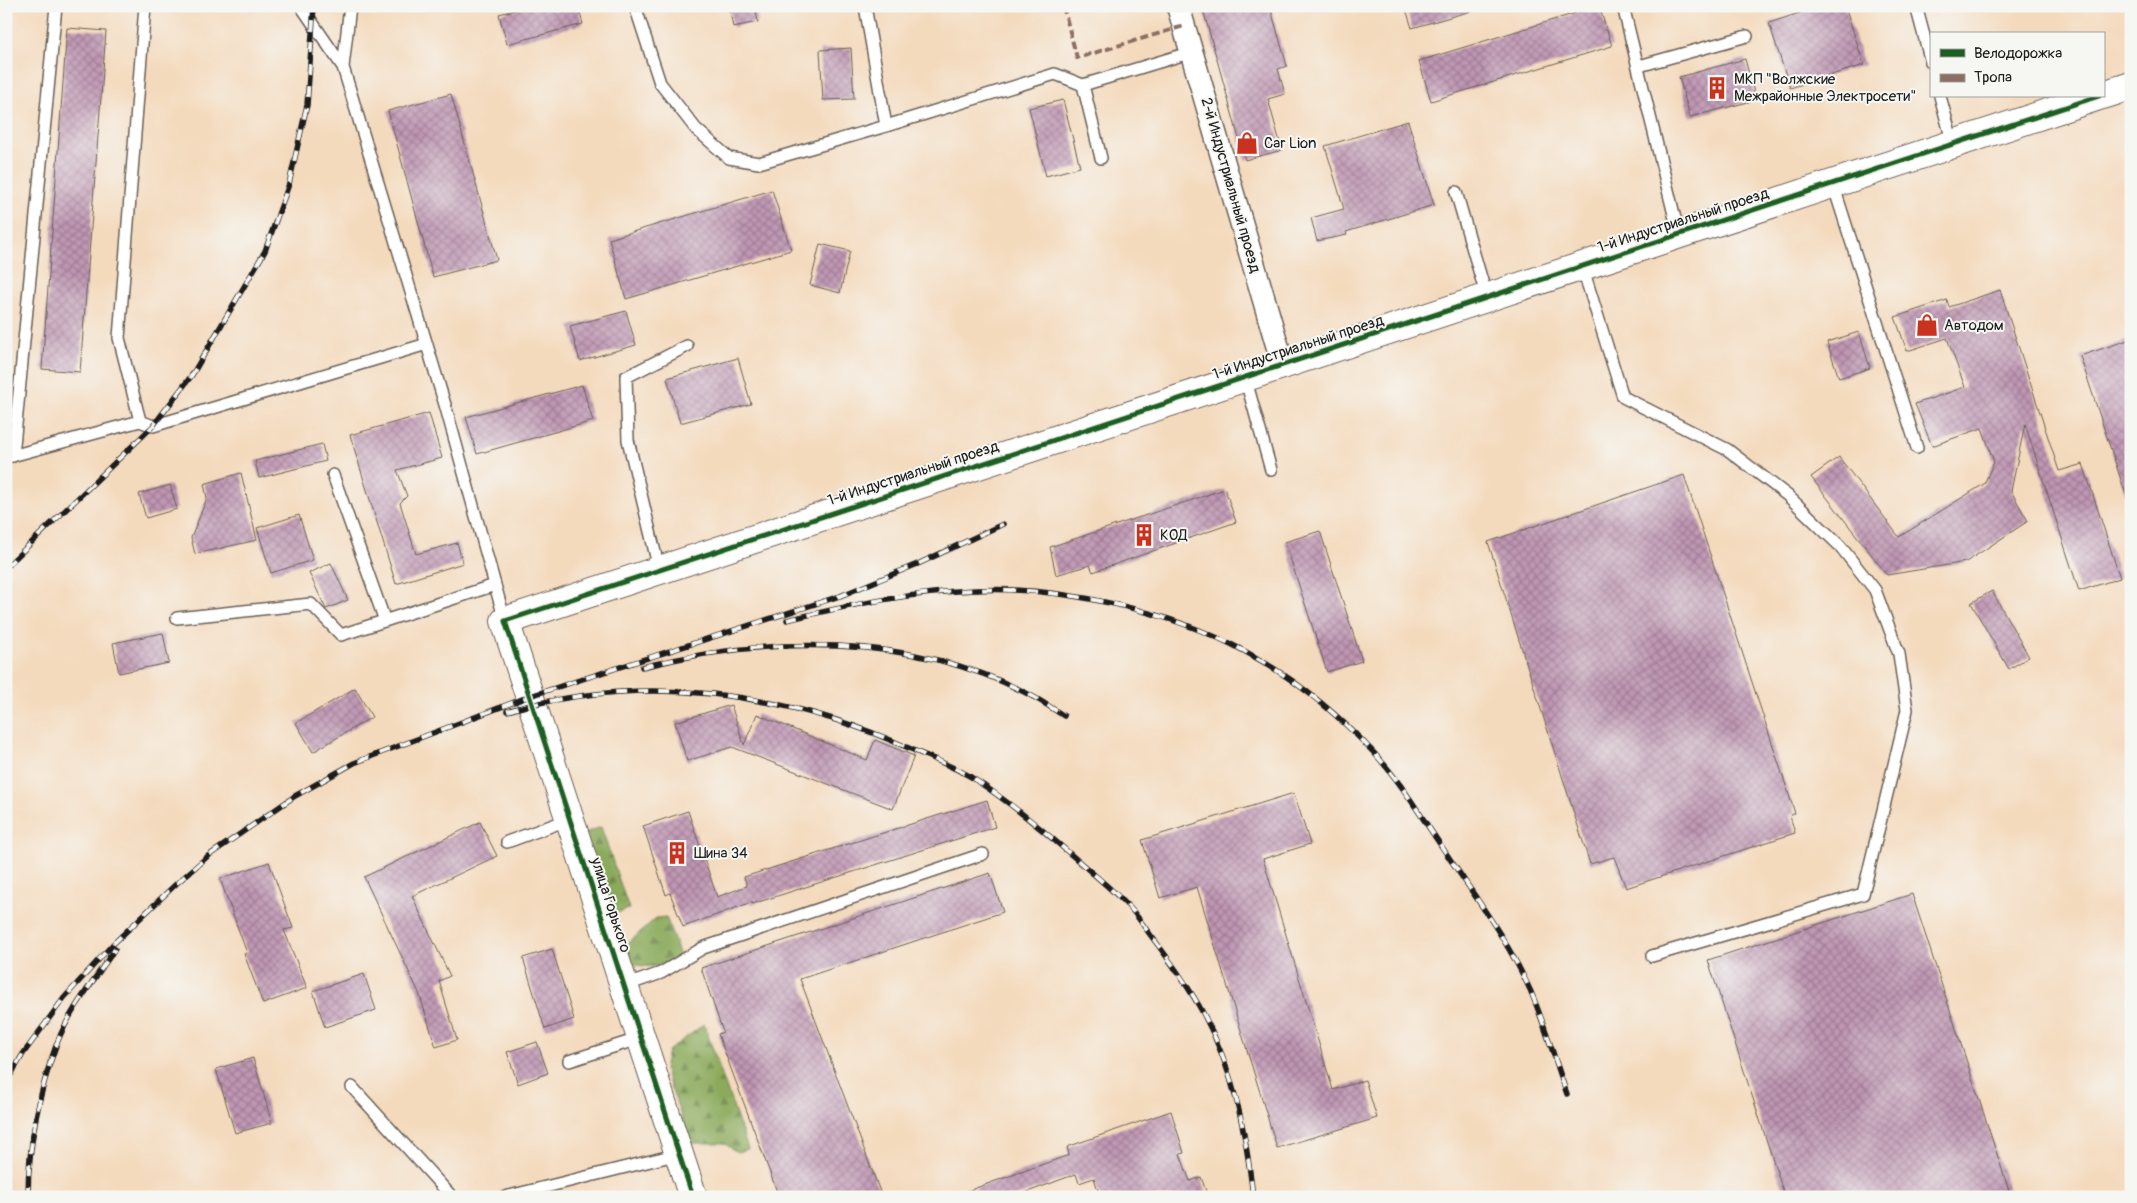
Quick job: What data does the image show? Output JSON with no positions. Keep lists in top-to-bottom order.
{
  "streets": {
    "street": ["2-й Индустриальный проезд", "1-й Индустриальный проезд", "улица Горького"]
  },
  "crossings": [
    ["2-й Индустриальный проезд", "1-й Индустриальный проезд"],
    ["1-й Индустриальный проезд", "улица Горького"]
  ],
  "places": {
    "building": ["МКП \"Волжские Межрайонные Электросети\"", "КОД", "Шина 34"],
    "shop": ["Car Lion", "Автодом"]
  },
  "legend": ["Велодорожка", "Тропа"]
}
